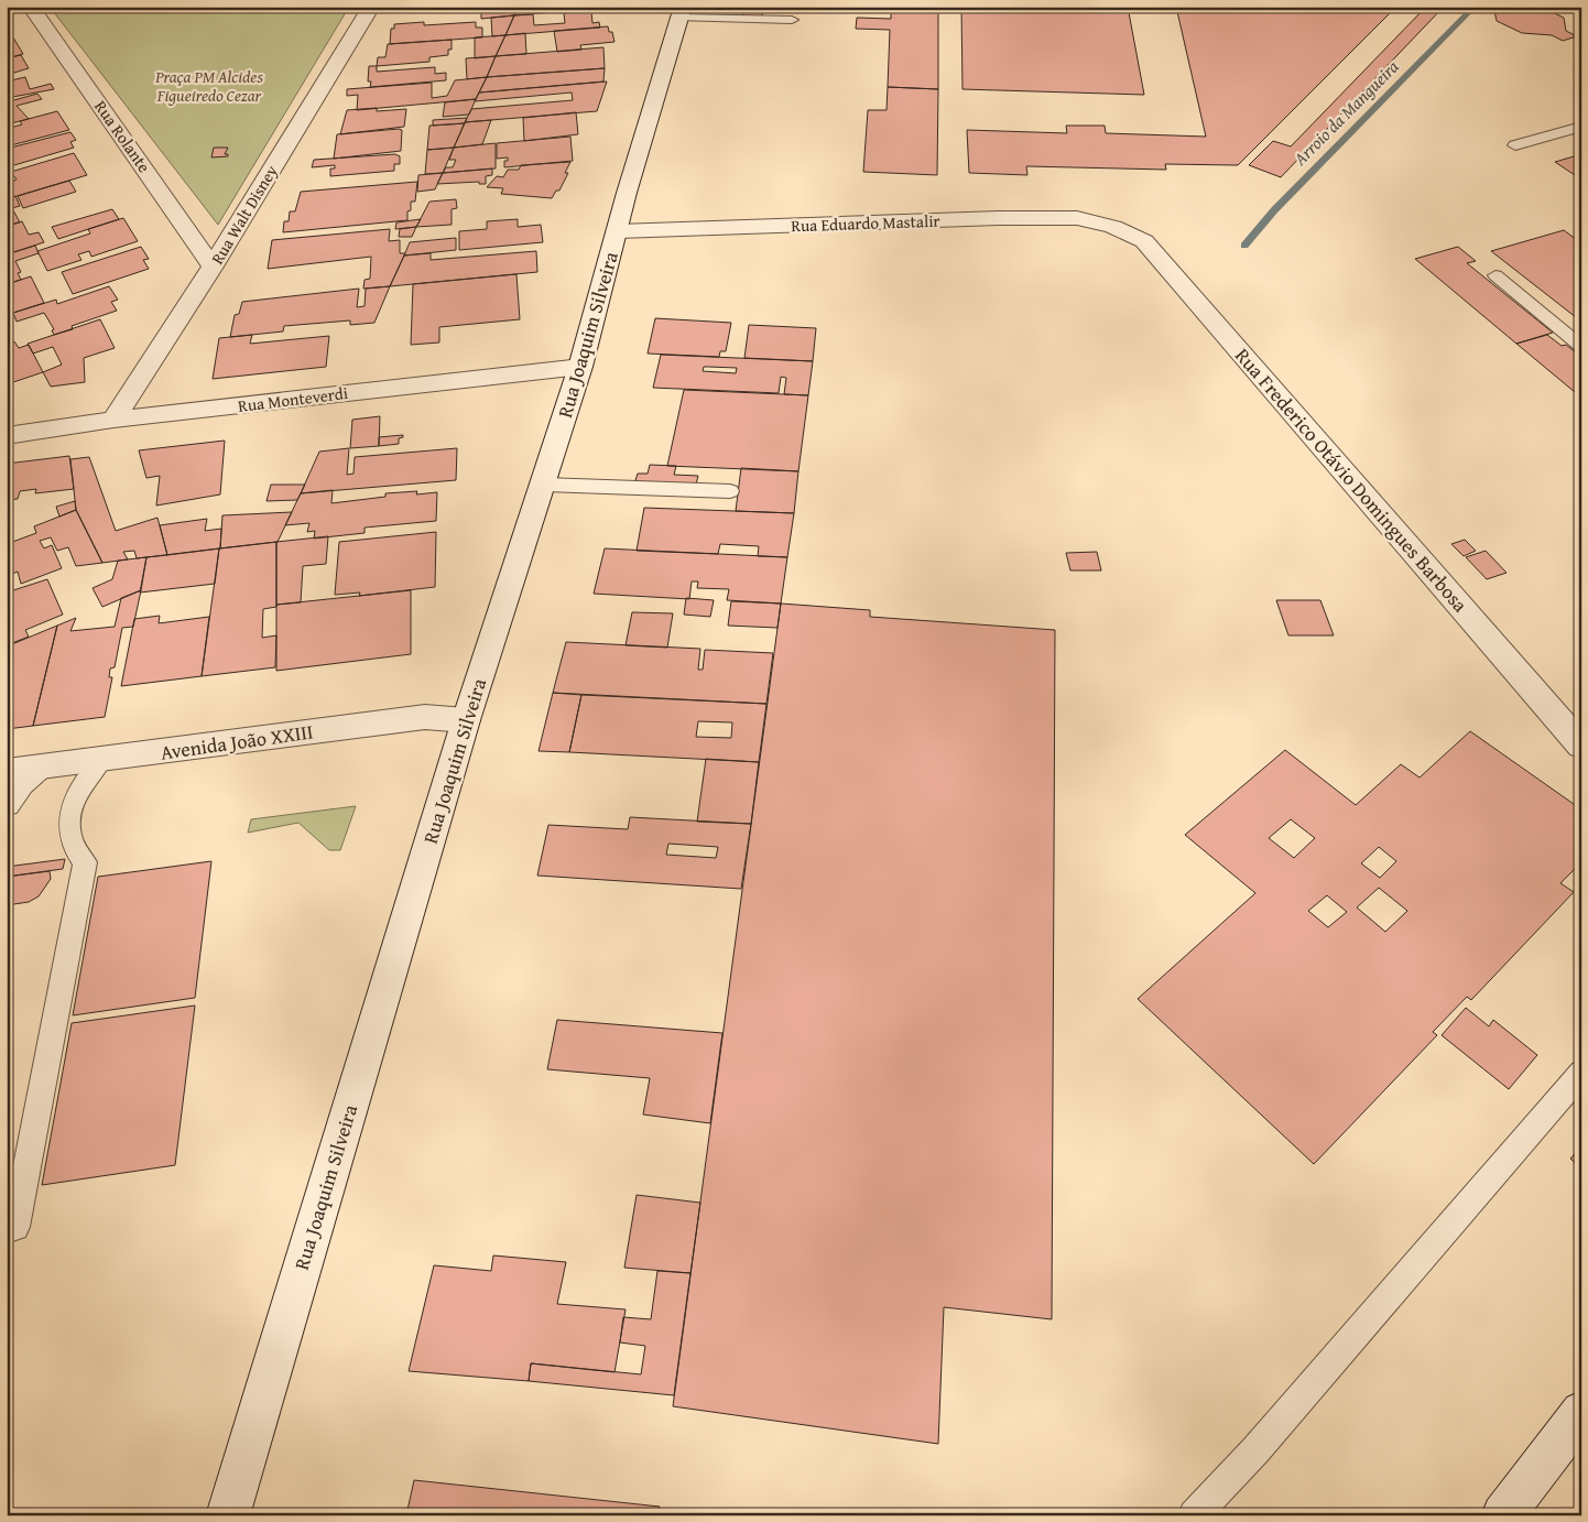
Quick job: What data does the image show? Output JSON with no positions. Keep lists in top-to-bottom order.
{
  "streets": {
    "street": [
      "Rua Rolante",
      "Rua Walt Disney",
      "Rua Eduardo Mastalir",
      "Rua Joaquim Silveira",
      "Rua Monteverdi",
      "Rua Frederico Otávio Domingues Barbosa",
      "Avenida João XXIII"
    ]
  },
  "crossings": [
    ["Rua Rolante", "Rua Walt Disney"],
    ["Rua Walt Disney", "Rua Monteverdi"],
    ["Rua Eduardo Mastalir", "Rua Joaquim Silveira"],
    ["Rua Eduardo Mastalir", "Rua Frederico Otávio Domingues Barbosa"],
    ["Rua Joaquim Silveira", "Rua Monteverdi"],
    ["Rua Joaquim Silveira", "Avenida João XXIII"]
  ],
  "water": ["Arroio da Mangueira"],
  "parks": ["Praça PM Alcides Figueiredo Cezar"]
}
